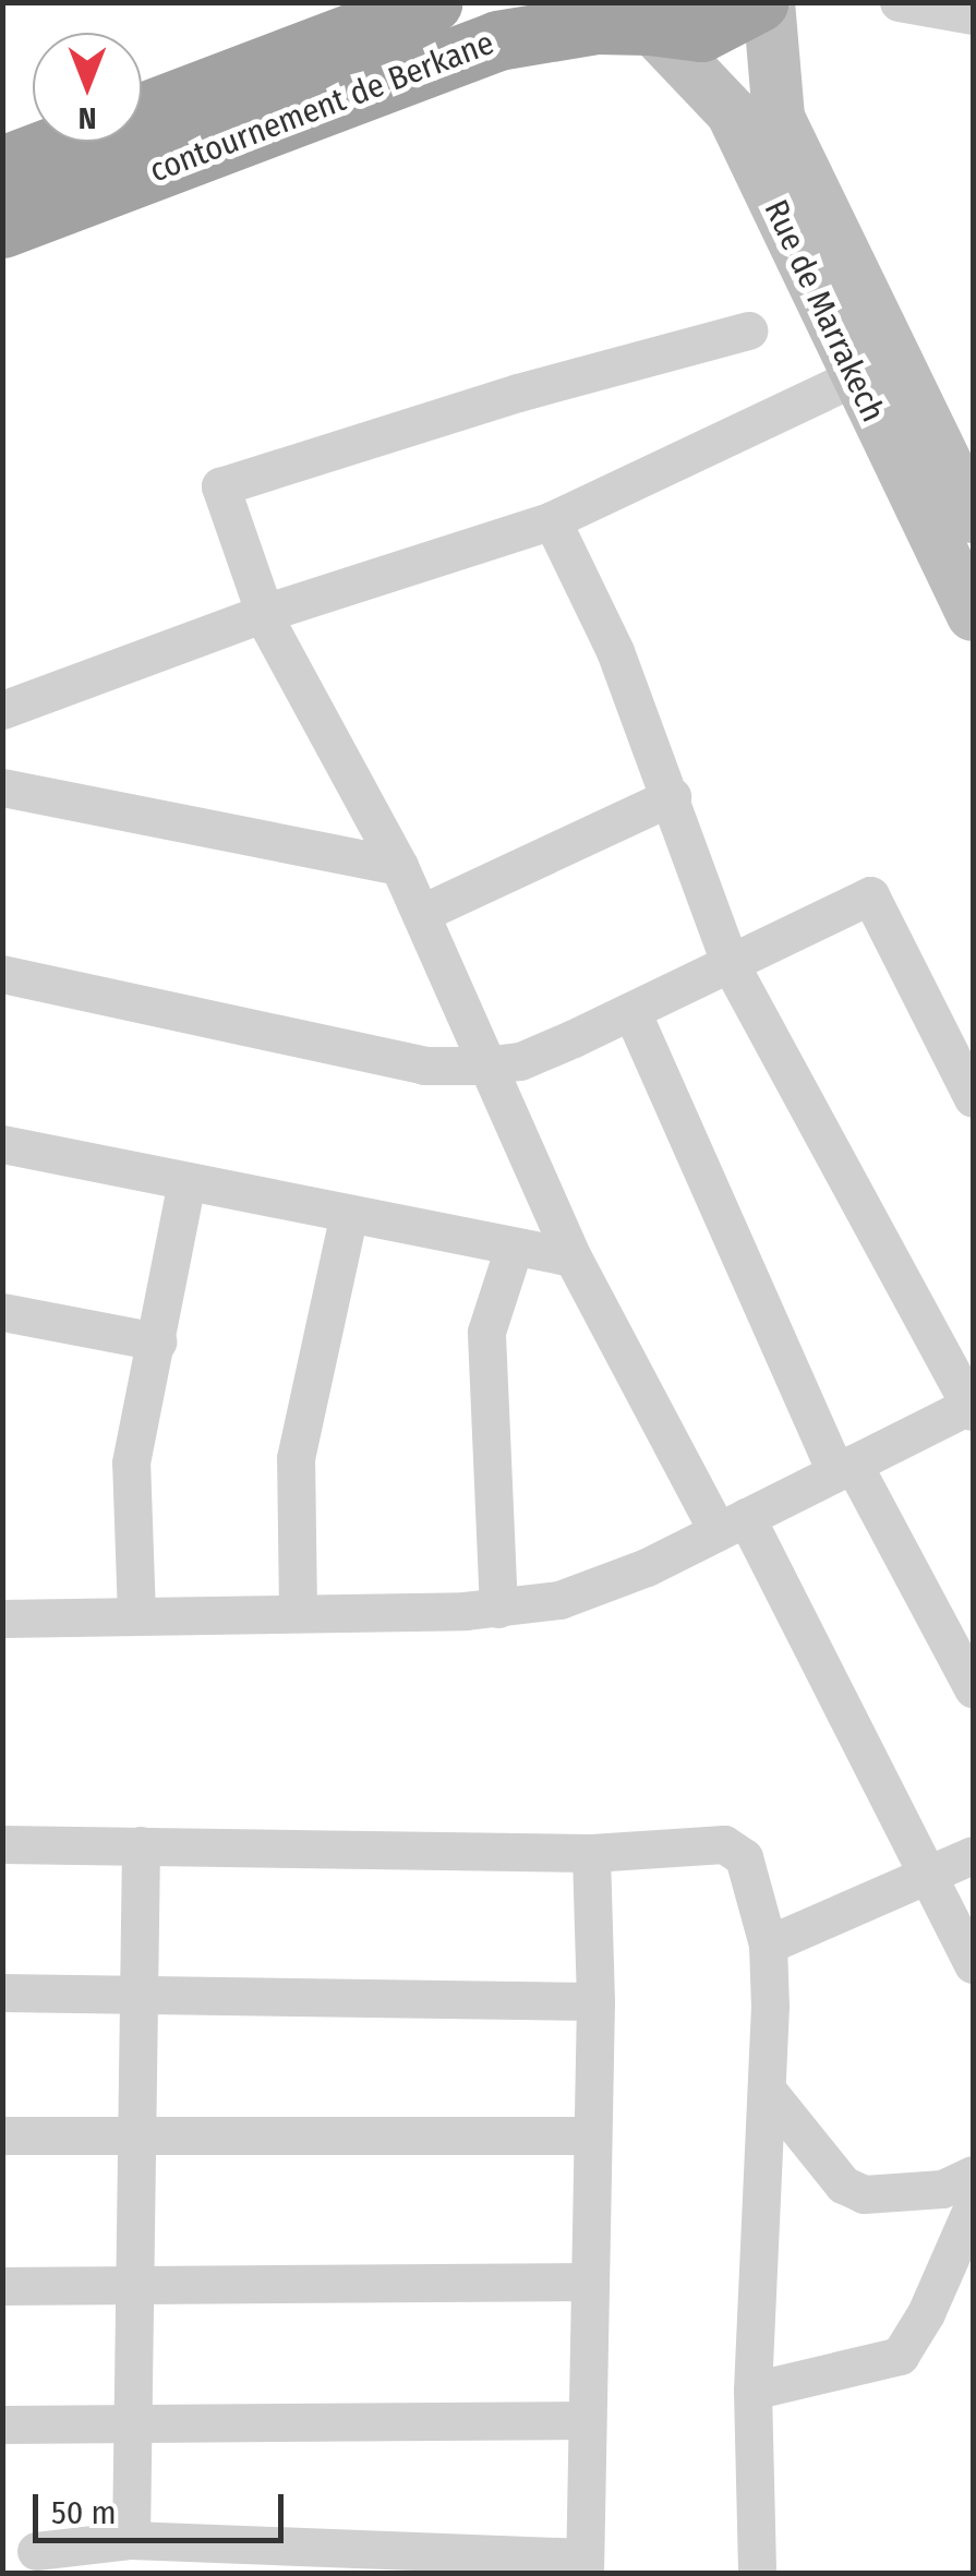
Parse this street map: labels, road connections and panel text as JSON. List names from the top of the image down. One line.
{"streets":{"highway":["contournement de Berkane"],"main road":["Rue de Marrakech"]},"crossings":[["contournement de Berkane","Rue de Marrakech"]],"scale_bar":"50 m","north":"bottom"}
